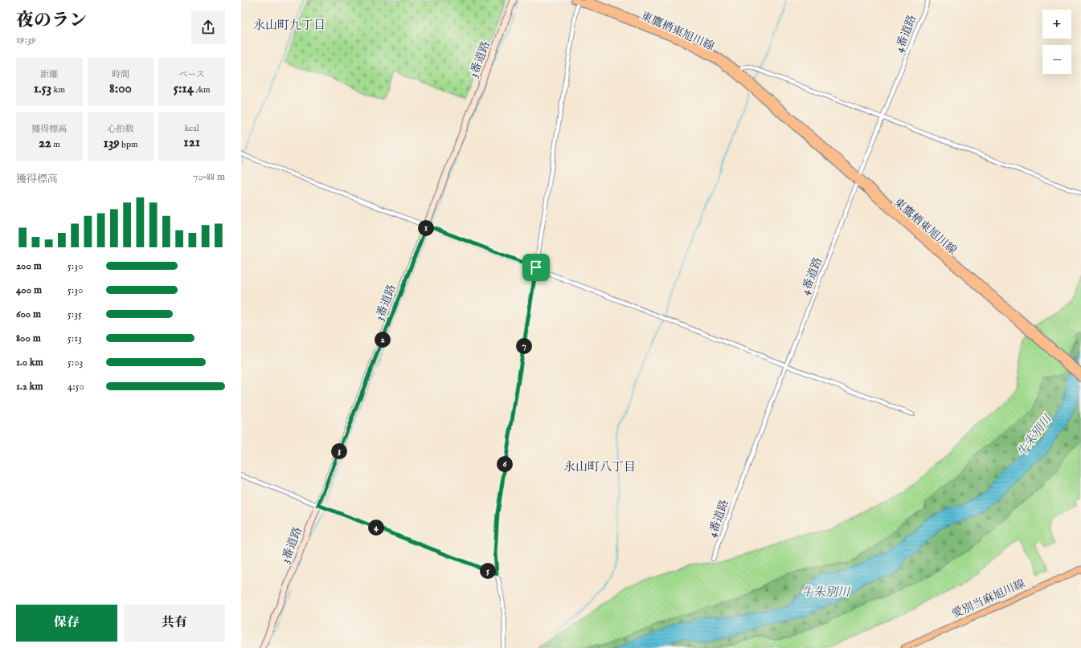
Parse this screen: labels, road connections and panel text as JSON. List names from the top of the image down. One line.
{"streets":{"main road":["東鷹栖東旭川線","愛別当麻旭川線"],"street":["4番道路","3番道路"]},"crossings":[["東鷹栖東旭川線","4番道路"]],"districts":["永山町九丁目","永山町八丁目"],"water":["牛朱別川"],"page":{"heading":["夜のラン","19:39"],"map_buttons":["+","−"],"stats":[["距離","1.53 km"],["時間","8:00"],["ペース","5:14 /km"],["獲得標高","22 m"],["心拍数","139 bpm"],["kcal","121"]],"chart":["獲得標高","70–88 m"],"pins":["1","2","7","3","6","4","5"],"list":[{"name":"200 m","note":"5:30"},{"name":"400 m","note":"5:30"},{"name":"600 m","note":"5:35"},{"name":"800 m","note":"5:13"},{"name":"1.0 km","note":"5:03"},{"name":"1.2 km","note":"4:50"}],"buttons":["保存","共有"]}}
